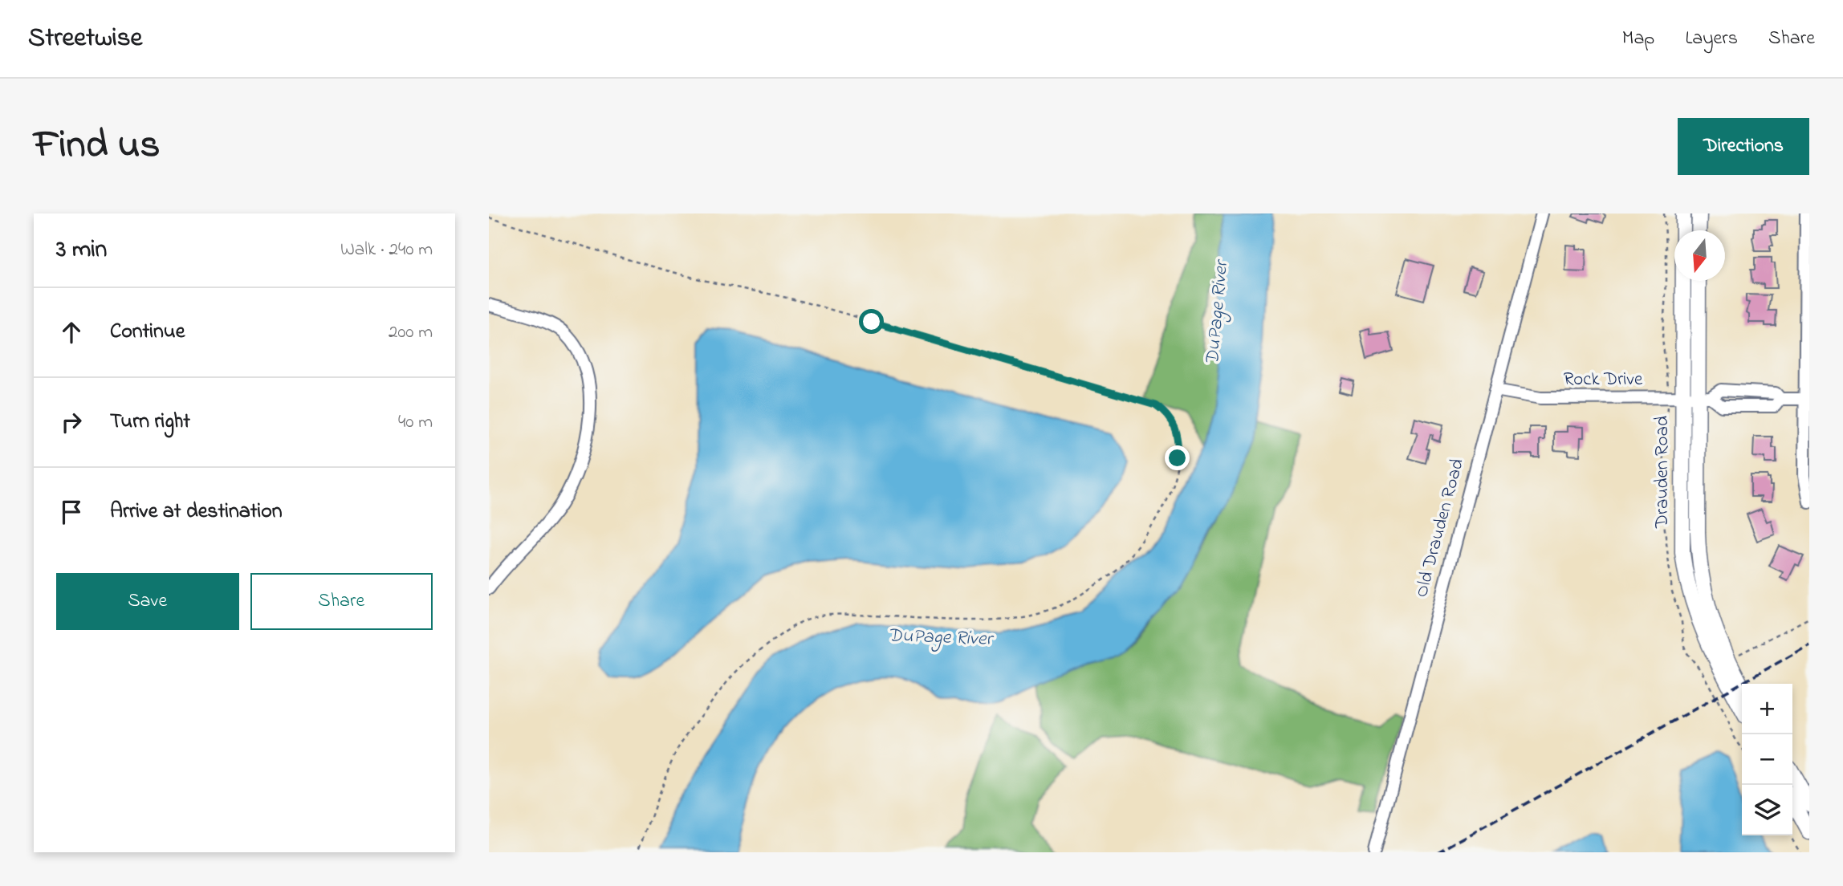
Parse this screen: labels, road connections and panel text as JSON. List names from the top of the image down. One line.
{"streets":{"street":["Rock Drive","Drauden Road","Old Drauden Road"]},"crossings":[["Rock Drive","Drauden Road"],["Rock Drive","Old Drauden Road"]],"water":["DuPage River"],"north":"bottom","page":{"header":"Streetwise","nav":["Map","Layers","Share"],"title":"Find us","buttons":["Directions",["Save","Share"]],"heading":["3 min","Walk · 240 m"],"list":[["Continue","200 m"],["Turn right","40 m"],"Arrive at destination"],"map_buttons":["+","−"]}}
